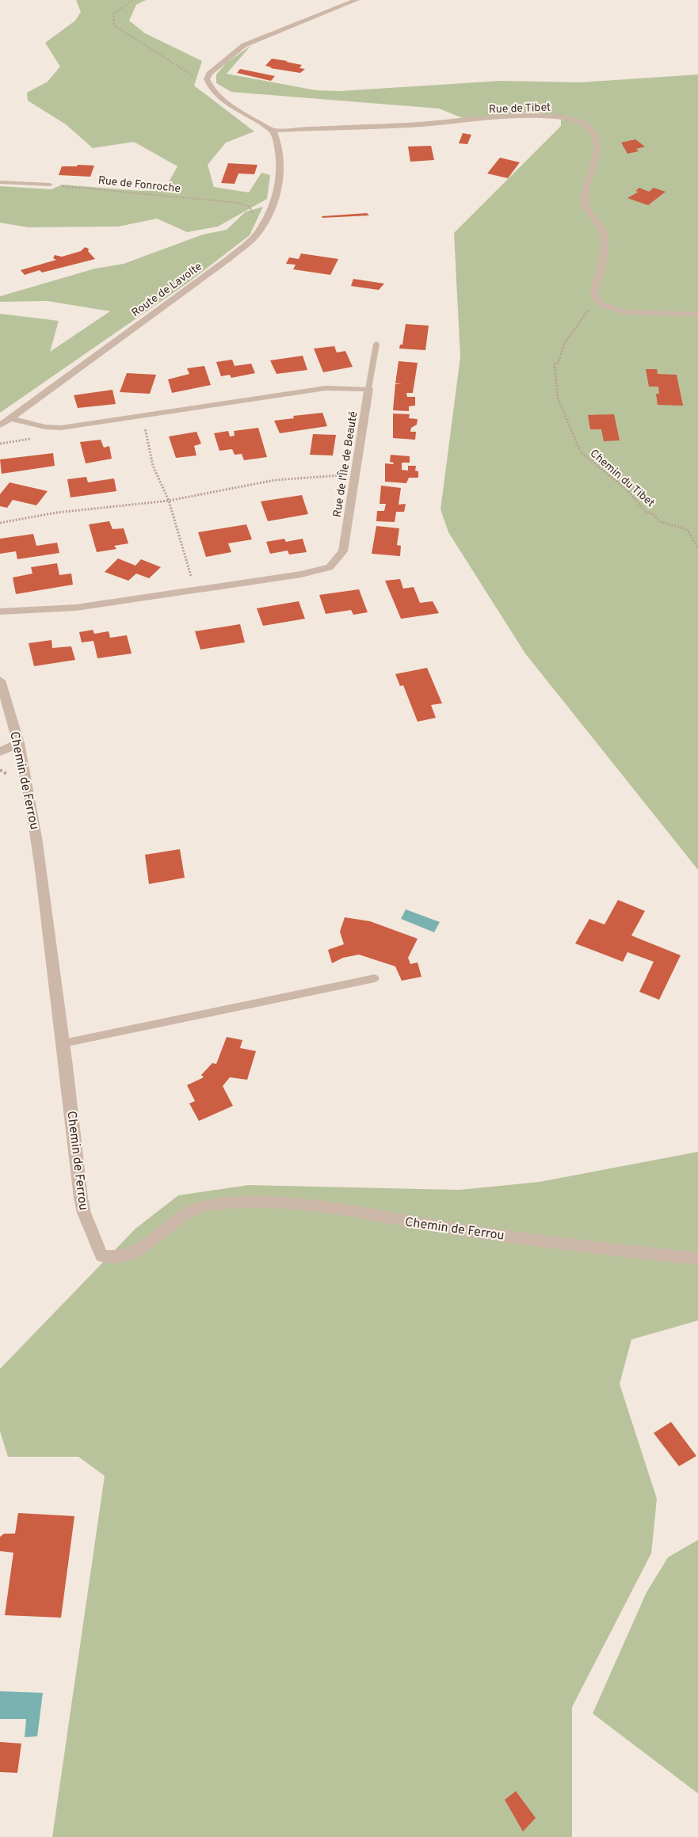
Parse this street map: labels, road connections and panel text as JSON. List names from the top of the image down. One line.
{"streets":{"street":["Rue de Tibet","Route de Lavolte","Rue de l'Île de Beauté","Chemin de Ferrou"],"path":["Rue de Fonroche","Chemin du Tibet"]},"crossings":[["Rue de Tibet","Route de Lavolte"],["Rue de Tibet","Chemin du Tibet"],["Rue de Fonroche","Route de Lavolte"]]}
